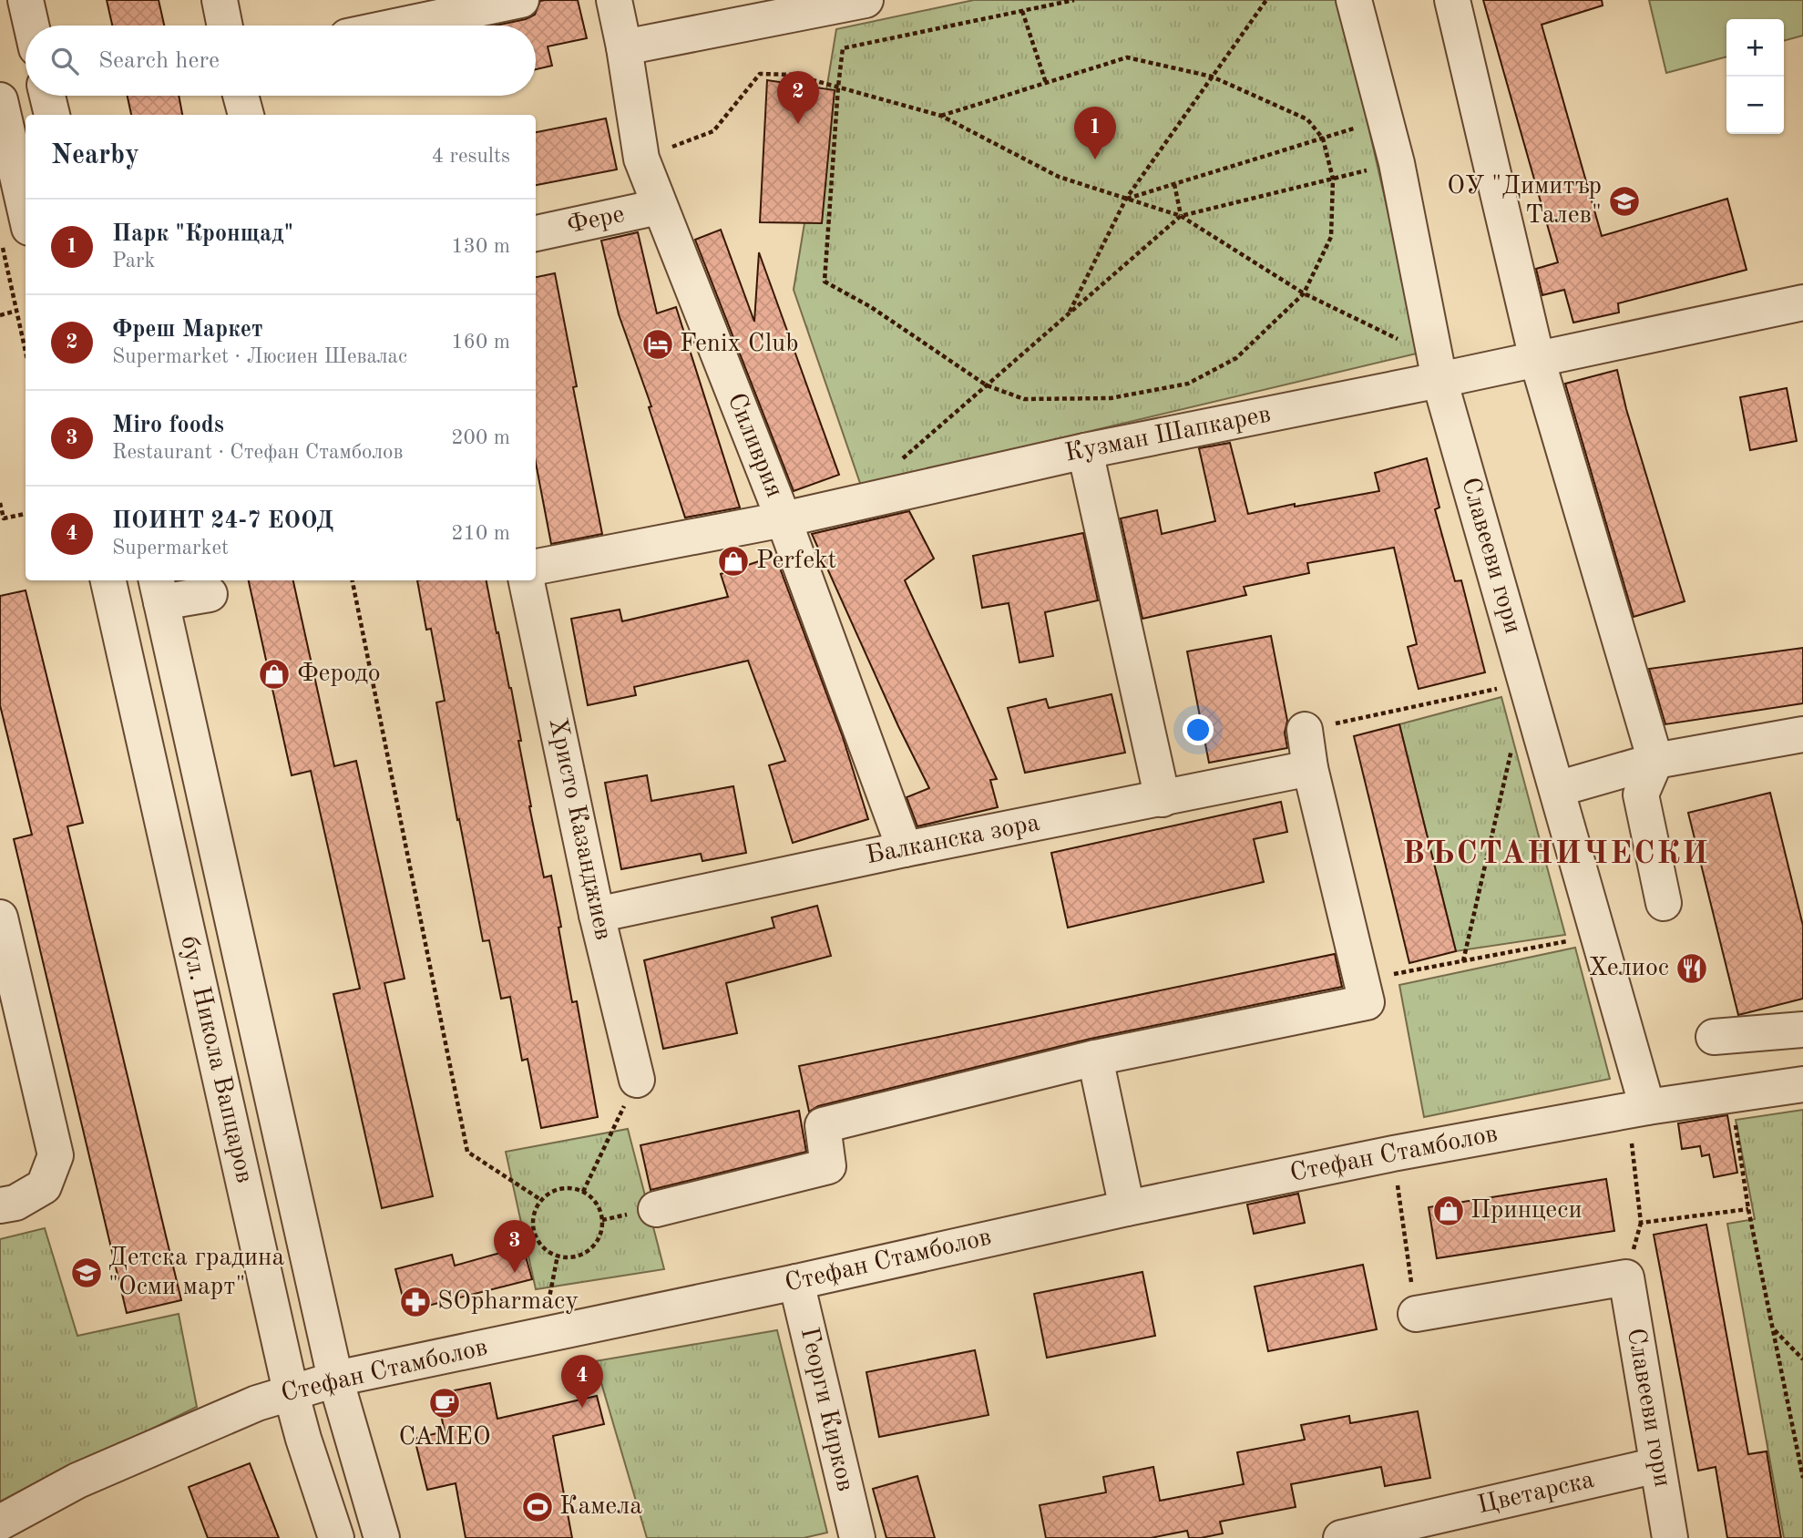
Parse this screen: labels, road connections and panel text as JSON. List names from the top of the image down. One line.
{"streets":{"street":["Фере","Кузман Шапкарев","Силиврия","Славееви гори","Христо Казанджиев","Балканска зора","бул. Никола Вапцаров","Стефан Стамболов","Георги Кирков","Цветарска"]},"crossings":[["Фере","Силиврия"],["Кузман Шапкарев","Силиврия"],["Кузман Шапкарев","Славееви гори"],["Силиврия","Балканска зора"],["Славееви гори","Стефан Стамболов"],["Славееви гори","Цветарска"],["Христо Казанджиев","Балканска зора"],["бул. Никола Вапцаров","Стефан Стамболов"],["Стефан Стамболов","Георги Кирков"]],"districts":["ВЪСТАНИЧЕСКИ"],"places":{"school or university":["ОУ \"Димитър Талев\"","Детска градина \"Осми март\""],"hotel":["Fenix Club"],"shop":["Perfekt","Феродо","Принцеси"],"restaurant":["Хелиос"],"pharmacy":["SOpharmacy"],"cafe":["CAMEO"],"sports":["Камела"]},"page":{"map_buttons":["+","−"],"search":"Search here","pins":["2","1","3","4"],"heading":["Nearby","4 results"],"list":[{"mark":"1","name":"Парк \"Кронщад\"","note":"Park","value":"130 m"},{"mark":"2","name":"Фреш Маркет","note":"Supermarket · Люсиен Шевалас","value":"160 m"},{"mark":"3","name":"Miro foods","note":"Restaurant · Стефан Стамболов","value":"200 m"},{"mark":"4","name":"ПОИНТ 24-7 ЕООД","note":"Supermarket","value":"210 m"}]}}
